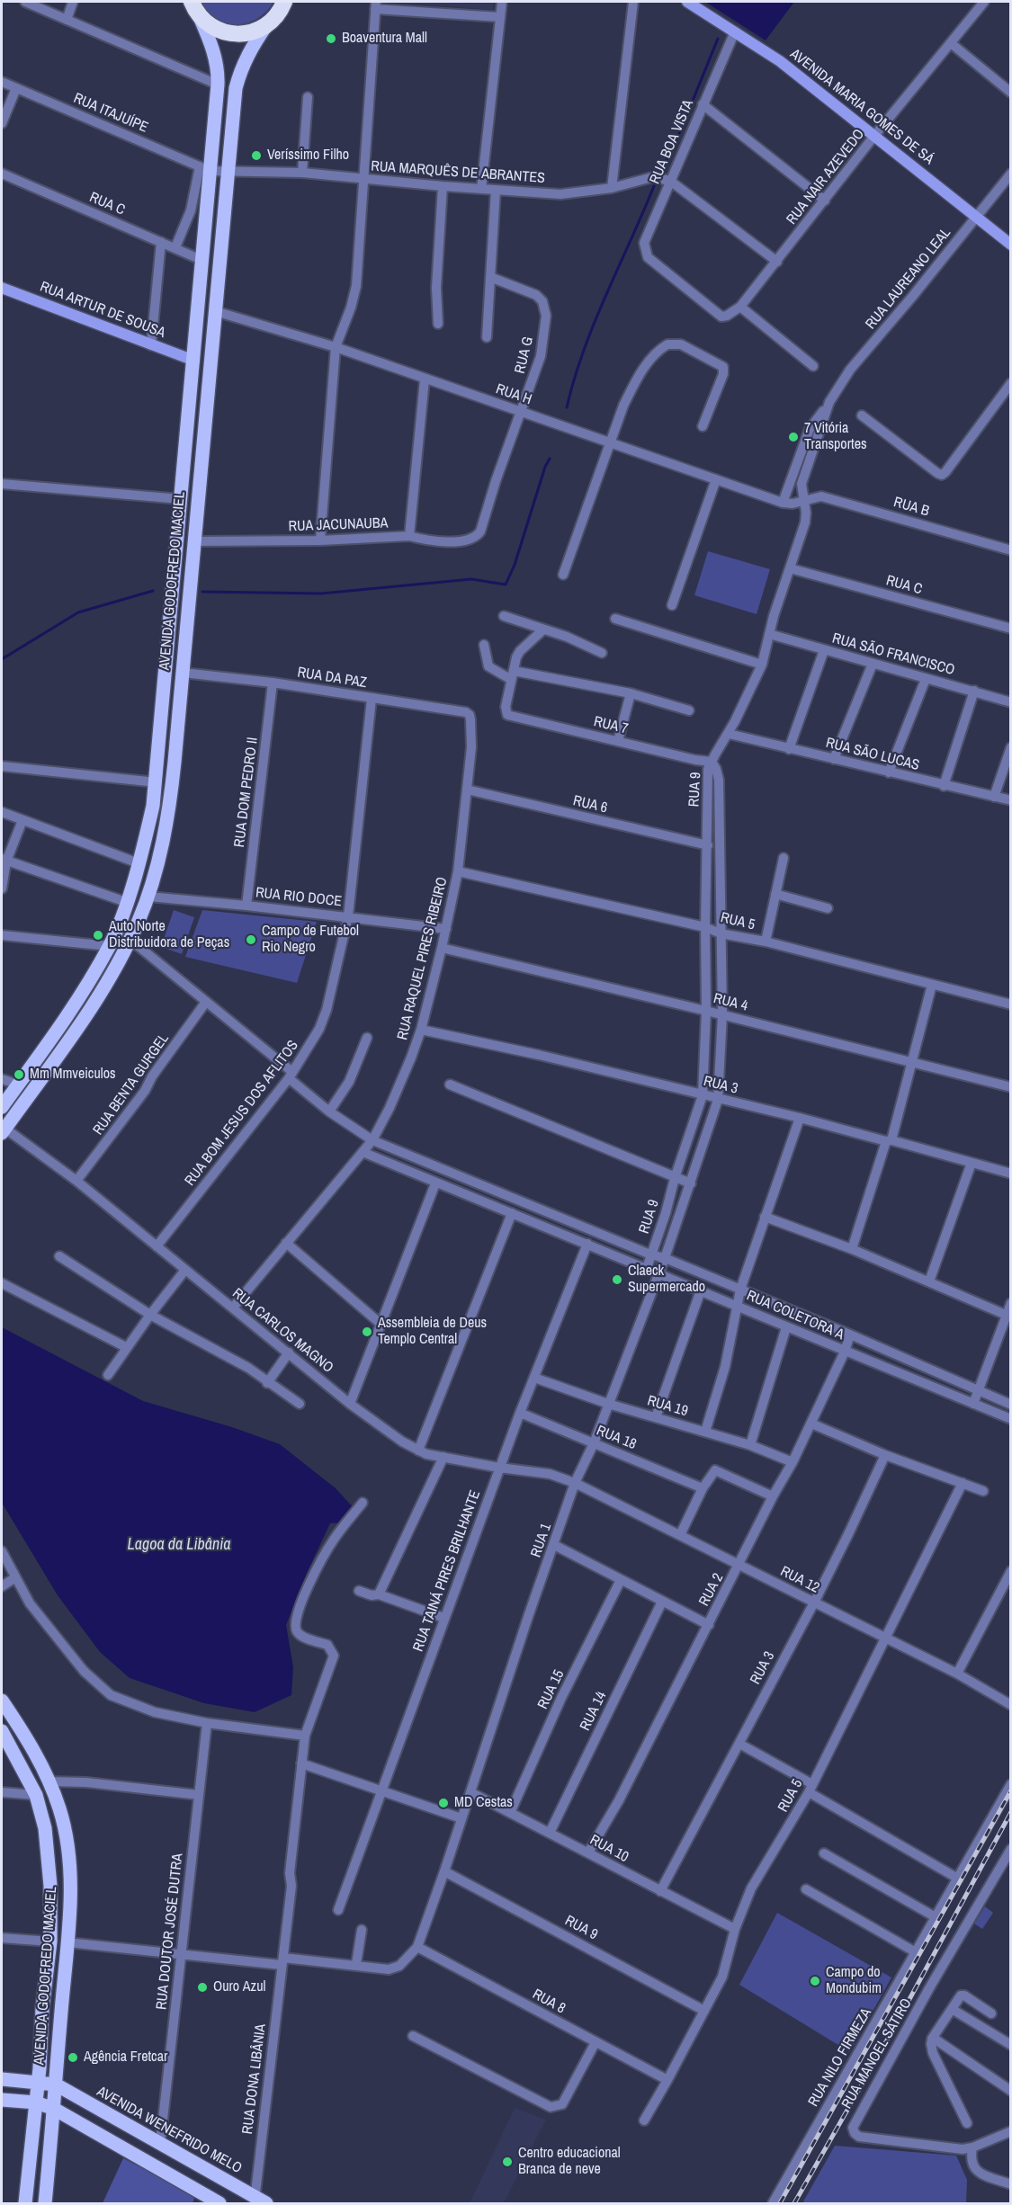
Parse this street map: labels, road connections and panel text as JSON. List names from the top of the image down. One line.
{"streets":{"highway":["AVENIDA GODOFREDO MACIEL"],"main road":["AVENIDA WENEFRIDO MELO"],"street":["AVENIDA MARIA GOMES DE SÁ","RUA ITAJUÍPE","RUA BOA VISTA","RUA MARQUÊS DE ABRANTES","RUA NAIR AZEVEDO","RUA C","RUA LAUREANO LEAL","RUA ARTUR DE SOUSA","RUA G","RUA H","RUA B","RUA JACUNAUBA","RUA SÃO FRANCISCO","RUA DA PAZ","RUA 7","RUA SÃO LUCAS","RUA 9","RUA DOM PEDRO II","RUA 6","RUA RIO DOCE","RUA 5","RUA RAQUEL PIRES RIBEIRO","RUA 4","RUA BENTA GURGEL","RUA 3","RUA BOM JESUS DOS AFLITOS","RUA COLETORA A","RUA CARLOS MAGNO","RUA 19","RUA 18","RUA 1","RUA TAINÁ PIRES BRILHANTE","RUA 12","RUA 2","RUA 15","RUA 14","RUA 10","RUA DOUTOR JOSÉ DUTRA","RUA 8","RUA MANOEL SÁTIRO","RUA NILO FIRMEZA","RUA DONA LIBÂNIA"]},"crossings":[["AVENIDA MARIA GOMES DE SÁ","RUA BOA VISTA"],["AVENIDA MARIA GOMES DE SÁ","RUA NAIR AZEVEDO"],["AVENIDA MARIA GOMES DE SÁ","RUA LAUREANO LEAL"],["RUA ITAJUÍPE","RUA MARQUÊS DE ABRANTES"],["RUA ITAJUÍPE","AVENIDA GODOFREDO MACIEL"],["RUA BOA VISTA","RUA MARQUÊS DE ABRANTES"],["RUA BOA VISTA","RUA NAIR AZEVEDO"],["RUA MARQUÊS DE ABRANTES","AVENIDA GODOFREDO MACIEL"],["RUA C","RUA LAUREANO LEAL"],["RUA C","AVENIDA GODOFREDO MACIEL"],["RUA LAUREANO LEAL","RUA H"],["RUA LAUREANO LEAL","RUA B"],["RUA LAUREANO LEAL","RUA SÃO FRANCISCO"],["RUA LAUREANO LEAL","RUA 7"],["RUA LAUREANO LEAL","RUA SÃO LUCAS"],["RUA LAUREANO LEAL","RUA 9"],["RUA ARTUR DE SOUSA","AVENIDA GODOFREDO MACIEL"],["RUA G","RUA H"],["RUA G","RUA JACUNAUBA"],["RUA H","RUA B"],["RUA H","AVENIDA GODOFREDO MACIEL"],["RUA JACUNAUBA","AVENIDA GODOFREDO MACIEL"],["AVENIDA GODOFREDO MACIEL","RUA DA PAZ"],["AVENIDA GODOFREDO MACIEL","RUA RIO DOCE"],["AVENIDA GODOFREDO MACIEL","RUA COLETORA A"],["AVENIDA GODOFREDO MACIEL","RUA CARLOS MAGNO"],["AVENIDA GODOFREDO MACIEL","AVENIDA WENEFRIDO MELO"],["RUA DA PAZ","RUA DOM PEDRO II"],["RUA DA PAZ","RUA RAQUEL PIRES RIBEIRO"],["RUA DA PAZ","RUA BOM JESUS DOS AFLITOS"],["RUA 7","RUA 9"],["RUA 9","RUA 6"],["RUA 9","RUA 5"],["RUA 9","RUA 4"],["RUA 9","RUA 3"],["RUA 9","RUA COLETORA A"],["RUA 9","RUA 1"],["RUA DOM PEDRO II","RUA RIO DOCE"],["RUA 6","RUA RAQUEL PIRES RIBEIRO"],["RUA RIO DOCE","RUA RAQUEL PIRES RIBEIRO"],["RUA RIO DOCE","RUA BOM JESUS DOS AFLITOS"],["RUA 5","RUA RAQUEL PIRES RIBEIRO"],["RUA 5","RUA 12"],["RUA 5","RUA 10"],["RUA 5","RUA 8"],["RUA RAQUEL PIRES RIBEIRO","RUA 4"],["RUA RAQUEL PIRES RIBEIRO","RUA 3"],["RUA RAQUEL PIRES RIBEIRO","RUA COLETORA A"],["RUA RAQUEL PIRES RIBEIRO","RUA CARLOS MAGNO"],["RUA BENTA GURGEL","RUA COLETORA A"],["RUA BENTA GURGEL","RUA CARLOS MAGNO"],["RUA 3","RUA 12"],["RUA 3","RUA 10"],["RUA BOM JESUS DOS AFLITOS","RUA COLETORA A"],["RUA BOM JESUS DOS AFLITOS","RUA CARLOS MAGNO"],["RUA COLETORA A","RUA 1"],["RUA COLETORA A","RUA TAINÁ PIRES BRILHANTE"],["RUA COLETORA A","RUA 2"],["RUA CARLOS MAGNO","RUA 1"],["RUA CARLOS MAGNO","RUA TAINÁ PIRES BRILHANTE"],["RUA CARLOS MAGNO","RUA 12"],["RUA 19","RUA 1"],["RUA 19","RUA TAINÁ PIRES BRILHANTE"],["RUA 19","RUA 2"],["RUA 18","RUA 1"],["RUA 18","RUA TAINÁ PIRES BRILHANTE"],["RUA 1","RUA 12"],["RUA 1","RUA 10"],["RUA 1","RUA 8"],["RUA 12","RUA 2"],["RUA 2","RUA 10"],["RUA 15","RUA 10"],["RUA 14","RUA 10"],["RUA DOUTOR JOSÉ DUTRA","AVENIDA WENEFRIDO MELO"],["RUA DONA LIBÂNIA","AVENIDA WENEFRIDO MELO"]],"water":["Lagoa da Libânia"],"places":["Boaventura Mall","Veríssimo Filho","7 Vitória Transportes","Auto Norte Distribuidora de Peças","Campo de Futebol Rio Negro","Mm Mmveiculos","Claeck Supermercado","Assembleia de Deus Templo Central","MD Cestas","Campo do Mondubim","Ouro Azul","Agência Fretcar","Centro educacional Branca de neve"]}
